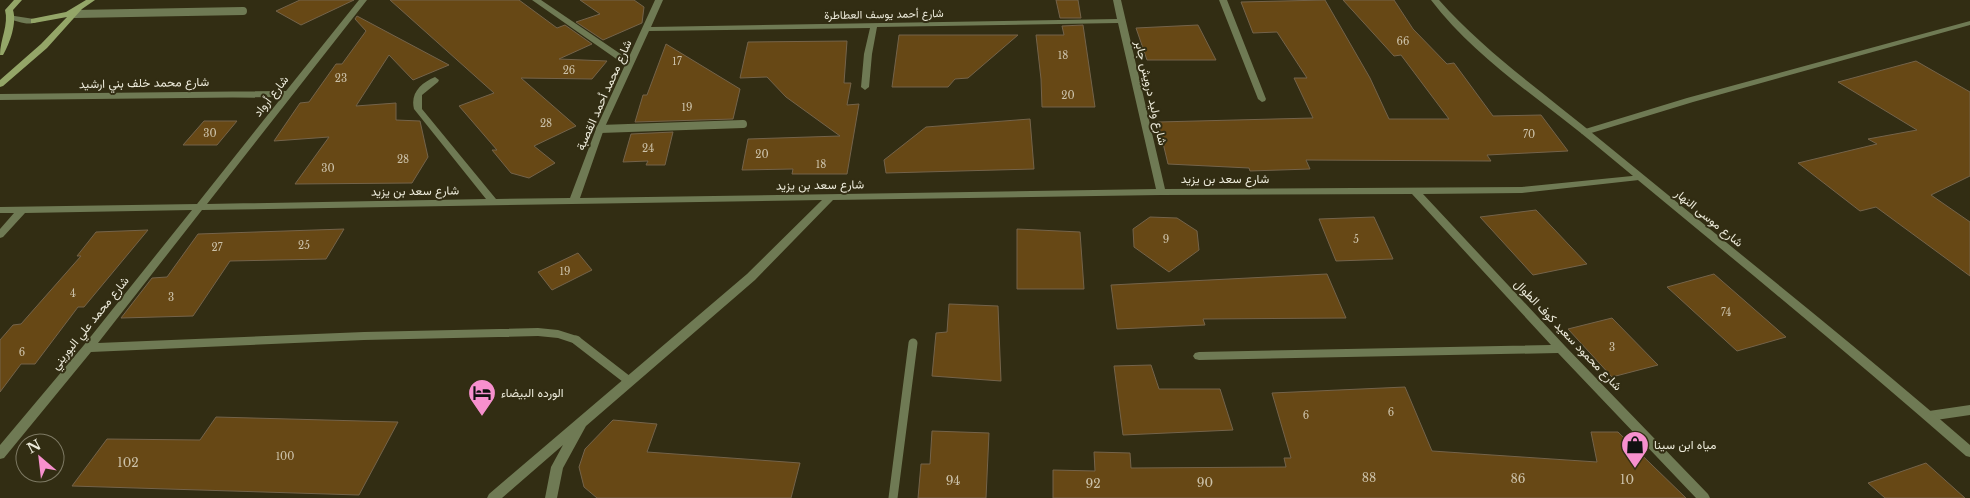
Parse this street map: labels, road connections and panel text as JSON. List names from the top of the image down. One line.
{"streets":{"street":["شارع أحمد يوسف العطاطرة","شارع محمد خلف بني ارشيد","شارع وليد درويش جابر","شارع محمد أحمد القصبة","شارع أرواد","شارع سعد بن يزيد","شارع موسى النهار","شارع محمد علي البوريني","شارع محمود سعيد كوف الطوال"]},"crossings":[["شارع أحمد يوسف العطاطرة","شارع وليد درويش جابر"],["شارع أحمد يوسف العطاطرة","شارع محمد أحمد القصبة"],["شارع محمد خلف بني ارشيد","شارع أرواد"],["شارع وليد درويش جابر","شارع سعد بن يزيد"],["شارع محمد أحمد القصبة","شارع سعد بن يزيد"],["شارع أرواد","شارع سعد بن يزيد"],["شارع أرواد","شارع محمد علي البوريني"],["شارع سعد بن يزيد","شارع موسى النهار"],["شارع سعد بن يزيد","شارع محمد علي البوريني"],["شارع سعد بن يزيد","شارع محمود سعيد كوف الطوال"]],"places":{"hotel":["الورده البيضاء"],"shop":["مياه ابن سينا"]},"house_numbers":["66","18","17","26","23","20","19","28","30","70","24","20","28","18","30","9","5","25","27","19","4","3","74","3","6","6","6","100","102","88","86","10","94","90","92"],"north":"top left"}
